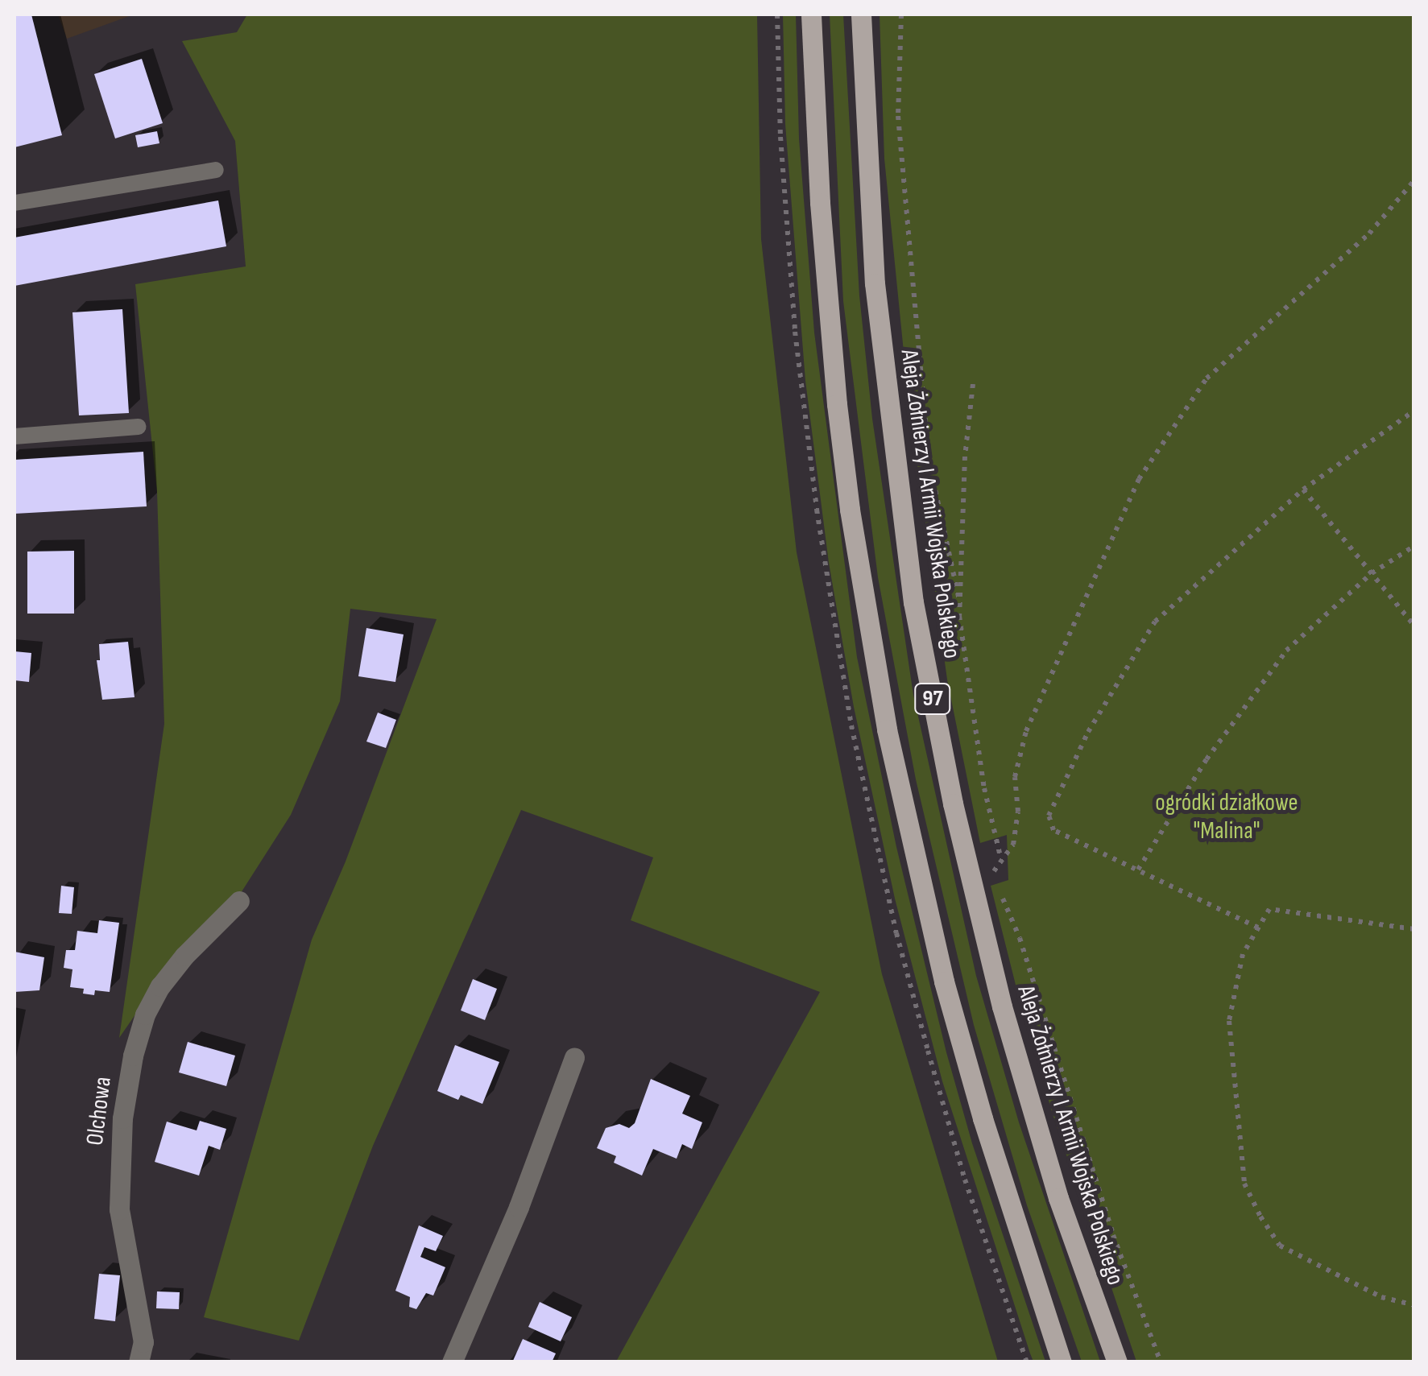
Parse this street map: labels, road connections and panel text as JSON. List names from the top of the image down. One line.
{"streets":{"main road":["Aleja Żołnierzy I Armii Wojska Polskiego","97"],"street":["Olchowa"]},"parks":["ogródki działkowe \"Malina\""]}
